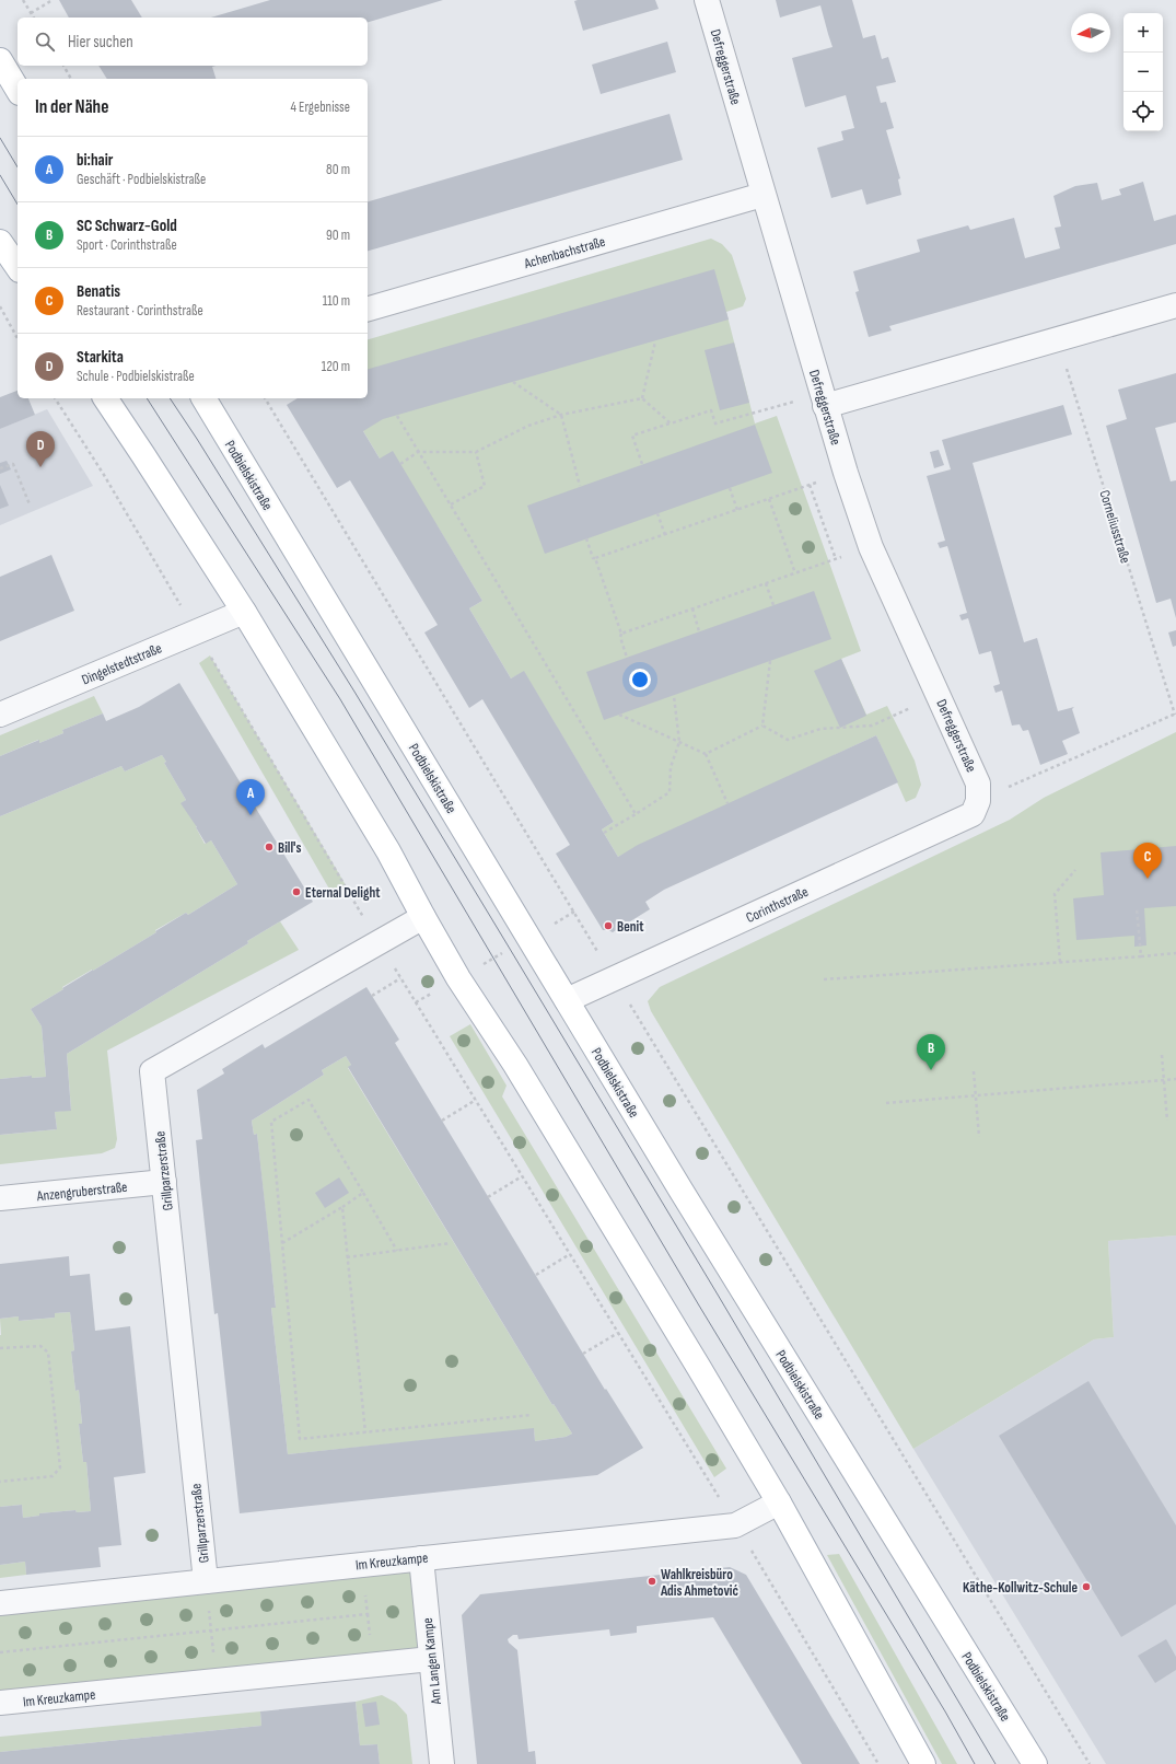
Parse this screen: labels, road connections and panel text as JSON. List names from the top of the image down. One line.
{"streets":{"main road":["Podbielskistraße"],"street":["Defreggerstraße","Achenbachstraße","Dingelstedtstraße","Corinthstraße","Grillparzerstraße","Anzengruberstraße","Im Kreuzkampe","Am Langen Kampe"],"path":["Corneliusstraße"]},"crossings":[["Defreggerstraße","Achenbachstraße"],["Defreggerstraße","Corinthstraße"],["Podbielskistraße","Corinthstraße"],["Grillparzerstraße","Anzengruberstraße"],["Grillparzerstraße","Im Kreuzkampe"],["Im Kreuzkampe","Am Langen Kampe"]],"places":["Bill's","Eternal Delight","Benit","Wahlkreisbüro Adis Ahmetović","Käthe-Kollwitz-Schule"],"north":"left","page":{"map_buttons":["+","−"],"search":"Hier suchen","heading":["In der Nähe","4 Ergebnisse"],"list":[{"mark":"A","name":"bi:hair","note":"Geschäft · Podbielskistraße","value":"80 m"},{"mark":"B","name":"SC Schwarz-Gold","note":"Sport · Corinthstraße","value":"90 m"},{"mark":"C","name":"Benatis","note":"Restaurant · Corinthstraße","value":"110 m"},{"mark":"D","name":"Starkita","note":"Schule · Podbielskistraße","value":"120 m"}],"pins":["D","A","C","B"]}}
